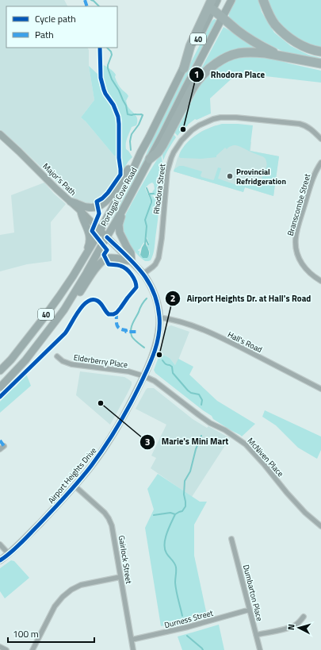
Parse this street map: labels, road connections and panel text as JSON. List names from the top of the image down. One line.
{"streets":{"main road":["40","Portugal Cove Road"],"street":["Major's Path","Rhodora Street","Branscombe Street","Hall's Road","Elderberry Place","McNiven Place","Airport Heights Drive","Gairlock Street","Dumbarton Place","Durness Street"]},"crossings":[["Major's Path","Portugal Cove Road"],["Major's Path","Airport Heights Drive"],["Rhodora Street","Airport Heights Drive"],["Portugal Cove Road","Airport Heights Drive"],["Hall's Road","Airport Heights Drive"],["Elderberry Place","McNiven Place"],["Elderberry Place","Airport Heights Drive"],["McNiven Place","Airport Heights Drive"],["Airport Heights Drive","Gairlock Street"],["Gairlock Street","Durness Street"],["Dumbarton Place","Durness Street"]],"places":["Rhodora Place","Provincial Refridgeration","Airport Heights Dr. at Hall's Road","Marie's Mini Mart"],"legend":["Cycle path","Path"],"scale_bar":"100 m","north":"left"}
